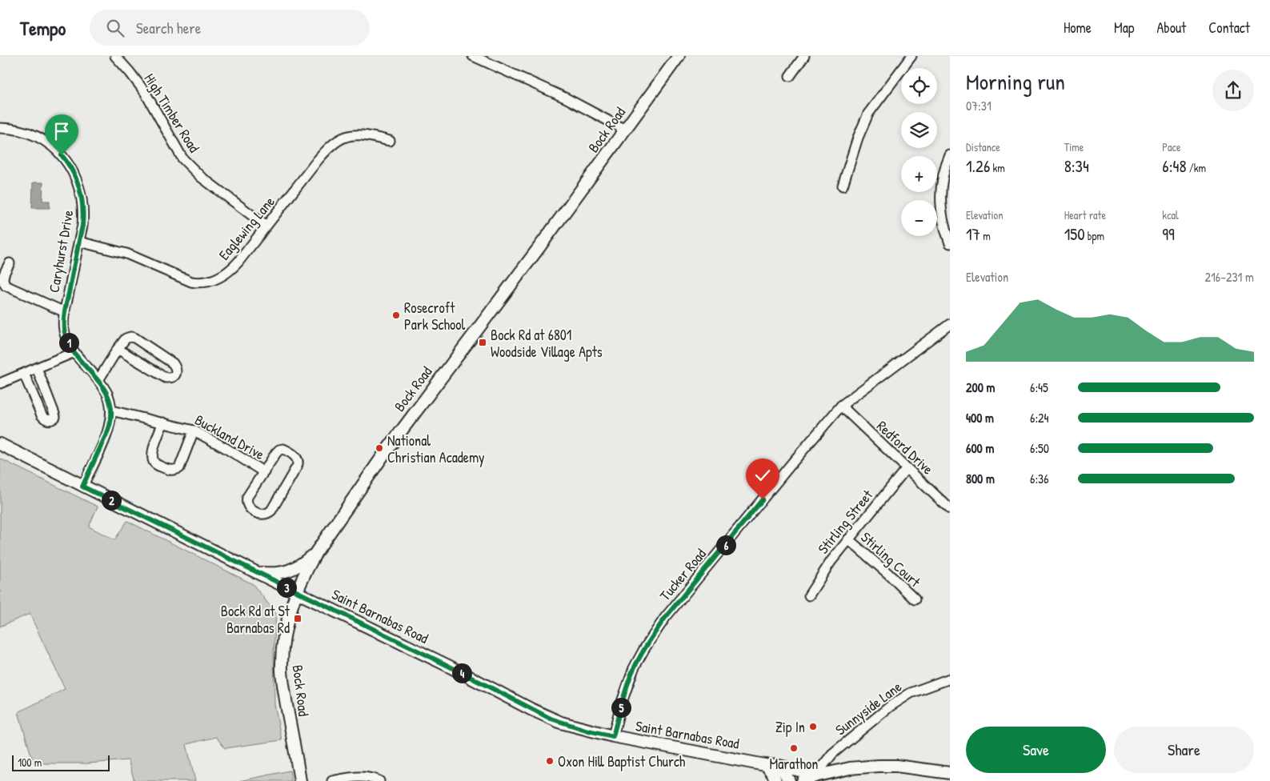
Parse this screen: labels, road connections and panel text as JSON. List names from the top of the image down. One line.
{"streets":{"main road":["Bock Road","Saint Barnabas Road"],"street":["High Timber Road","Eaglewing Lane","Caryhurst Drive","Buckland Drive","Redford Drive","Stirling Street","Stirling Court","Tucker Road","Sunnyside Lane"]},"crossings":[["High Timber Road","Eaglewing Lane"],["Bock Road","Saint Barnabas Road"],["Eaglewing Lane","Caryhurst Drive"],["Caryhurst Drive","Buckland Drive"],["Redford Drive","Stirling Street"],["Redford Drive","Tucker Road"],["Stirling Street","Stirling Court"],["Tucker Road","Saint Barnabas Road"]],"places":{"other":["Rosecroft Park School","National Christian Academy","Zip In","Marathon","Oxon Hill Baptist Church"],"transit":["Bock Rd at 6801 Woodside Village Apts","Bock Rd at St Barnabas Rd"]},"scale_bar":"100 m","page":{"header":"Tempo","search":"Search here","nav":["Home","Map","About","Contact"],"heading":["Morning run","07:31"],"map_buttons":["+","−"],"stats":[["Distance","1.26 km"],["Time","8:34"],["Pace","6:48 /km"],["Elevation","17 m"],["Heart rate","150 bpm"],["kcal","99"]],"chart":["Elevation","216–231 m"],"pins":["1","2","6","3","4","5"],"list":[{"name":"200 m","note":"6:45"},{"name":"400 m","note":"6:24"},{"name":"600 m","note":"6:50"},{"name":"800 m","note":"6:36"}],"buttons":["Save","Share"],"scale":"100 m"}}
